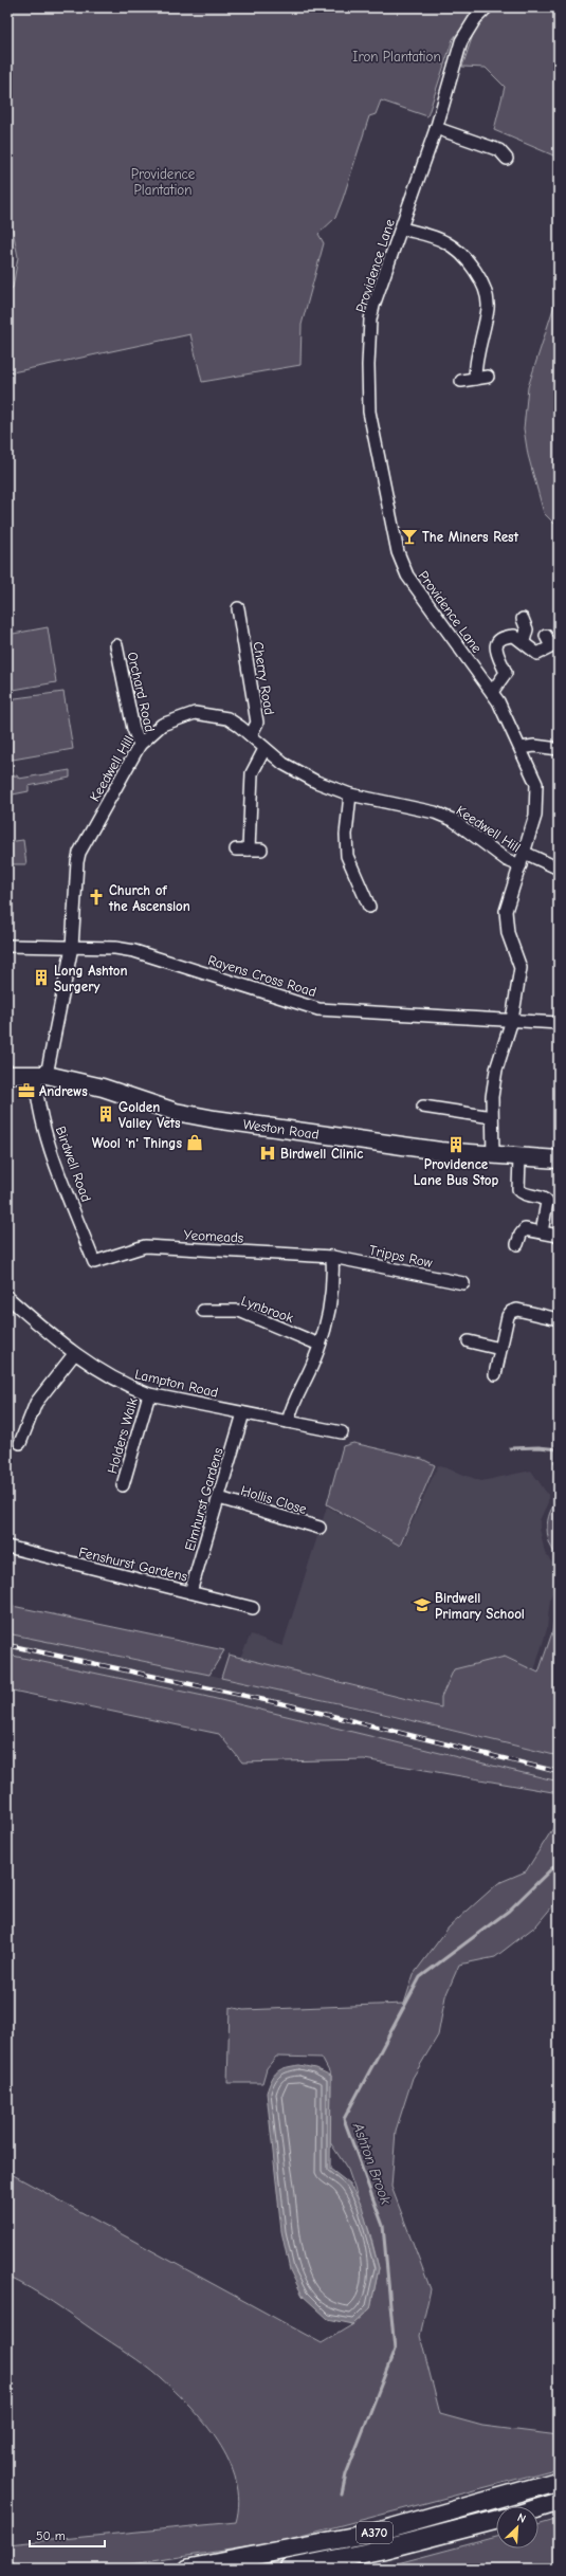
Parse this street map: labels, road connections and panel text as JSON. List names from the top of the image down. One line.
{"streets":{"main road":["A370"],"street":["Providence Lane","Cherry Road","Orchard Road","Keedwell Hill","Rayens Cross Road","Weston Road","Birdwell Road","Yeomeads","Tripps Row","Lynbrook","Lampton Road","Holders Walk","Elmhurst Gardens","Hollis Close","Fenshurst Gardens"]},"crossings":[["Providence Lane","Keedwell Hill"],["Providence Lane","Rayens Cross Road"],["Providence Lane","Weston Road"],["Cherry Road","Keedwell Hill"],["Orchard Road","Keedwell Hill"],["Keedwell Hill","Rayens Cross Road"],["Keedwell Hill","Weston Road"],["Keedwell Hill","Birdwell Road"],["Weston Road","Birdwell Road"],["Birdwell Road","Yeomeads"],["Yeomeads","Tripps Row"],["Lampton Road","Holders Walk"],["Lampton Road","Elmhurst Gardens"],["Elmhurst Gardens","Hollis Close"],["Elmhurst Gardens","Fenshurst Gardens"]],"water":["Ashton Brook"],"parks":["Iron Plantation","Providence Plantation"],"places":{"bar":["The Miners Rest"],"church":["Church of the Ascension"],"building":["Long Ashton Surgery","Golden Valley Vets","Providence Lane Bus Stop"],"office":["Andrews"],"shop":["Wool 'n' Things"],"hospital":["Birdwell Clinic"],"school or university":["Birdwell Primary School"]},"scale_bar":"50 m","north":"top right"}
